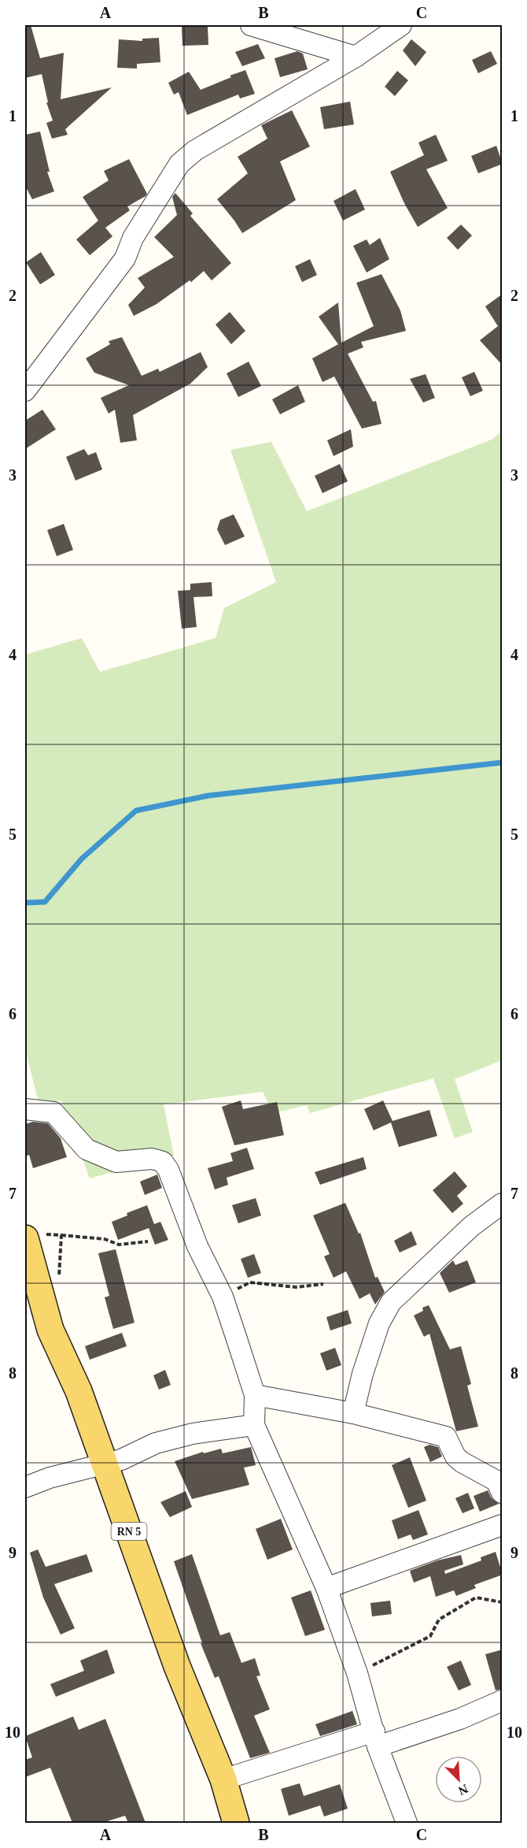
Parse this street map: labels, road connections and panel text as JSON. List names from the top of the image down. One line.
{"streets":{"main road":["RN 5"]},"north":"bottom right","grid":{"columns":["A","B","C"],"rows":["1","2","3","4","5","6","7","8","9","10"]}}
